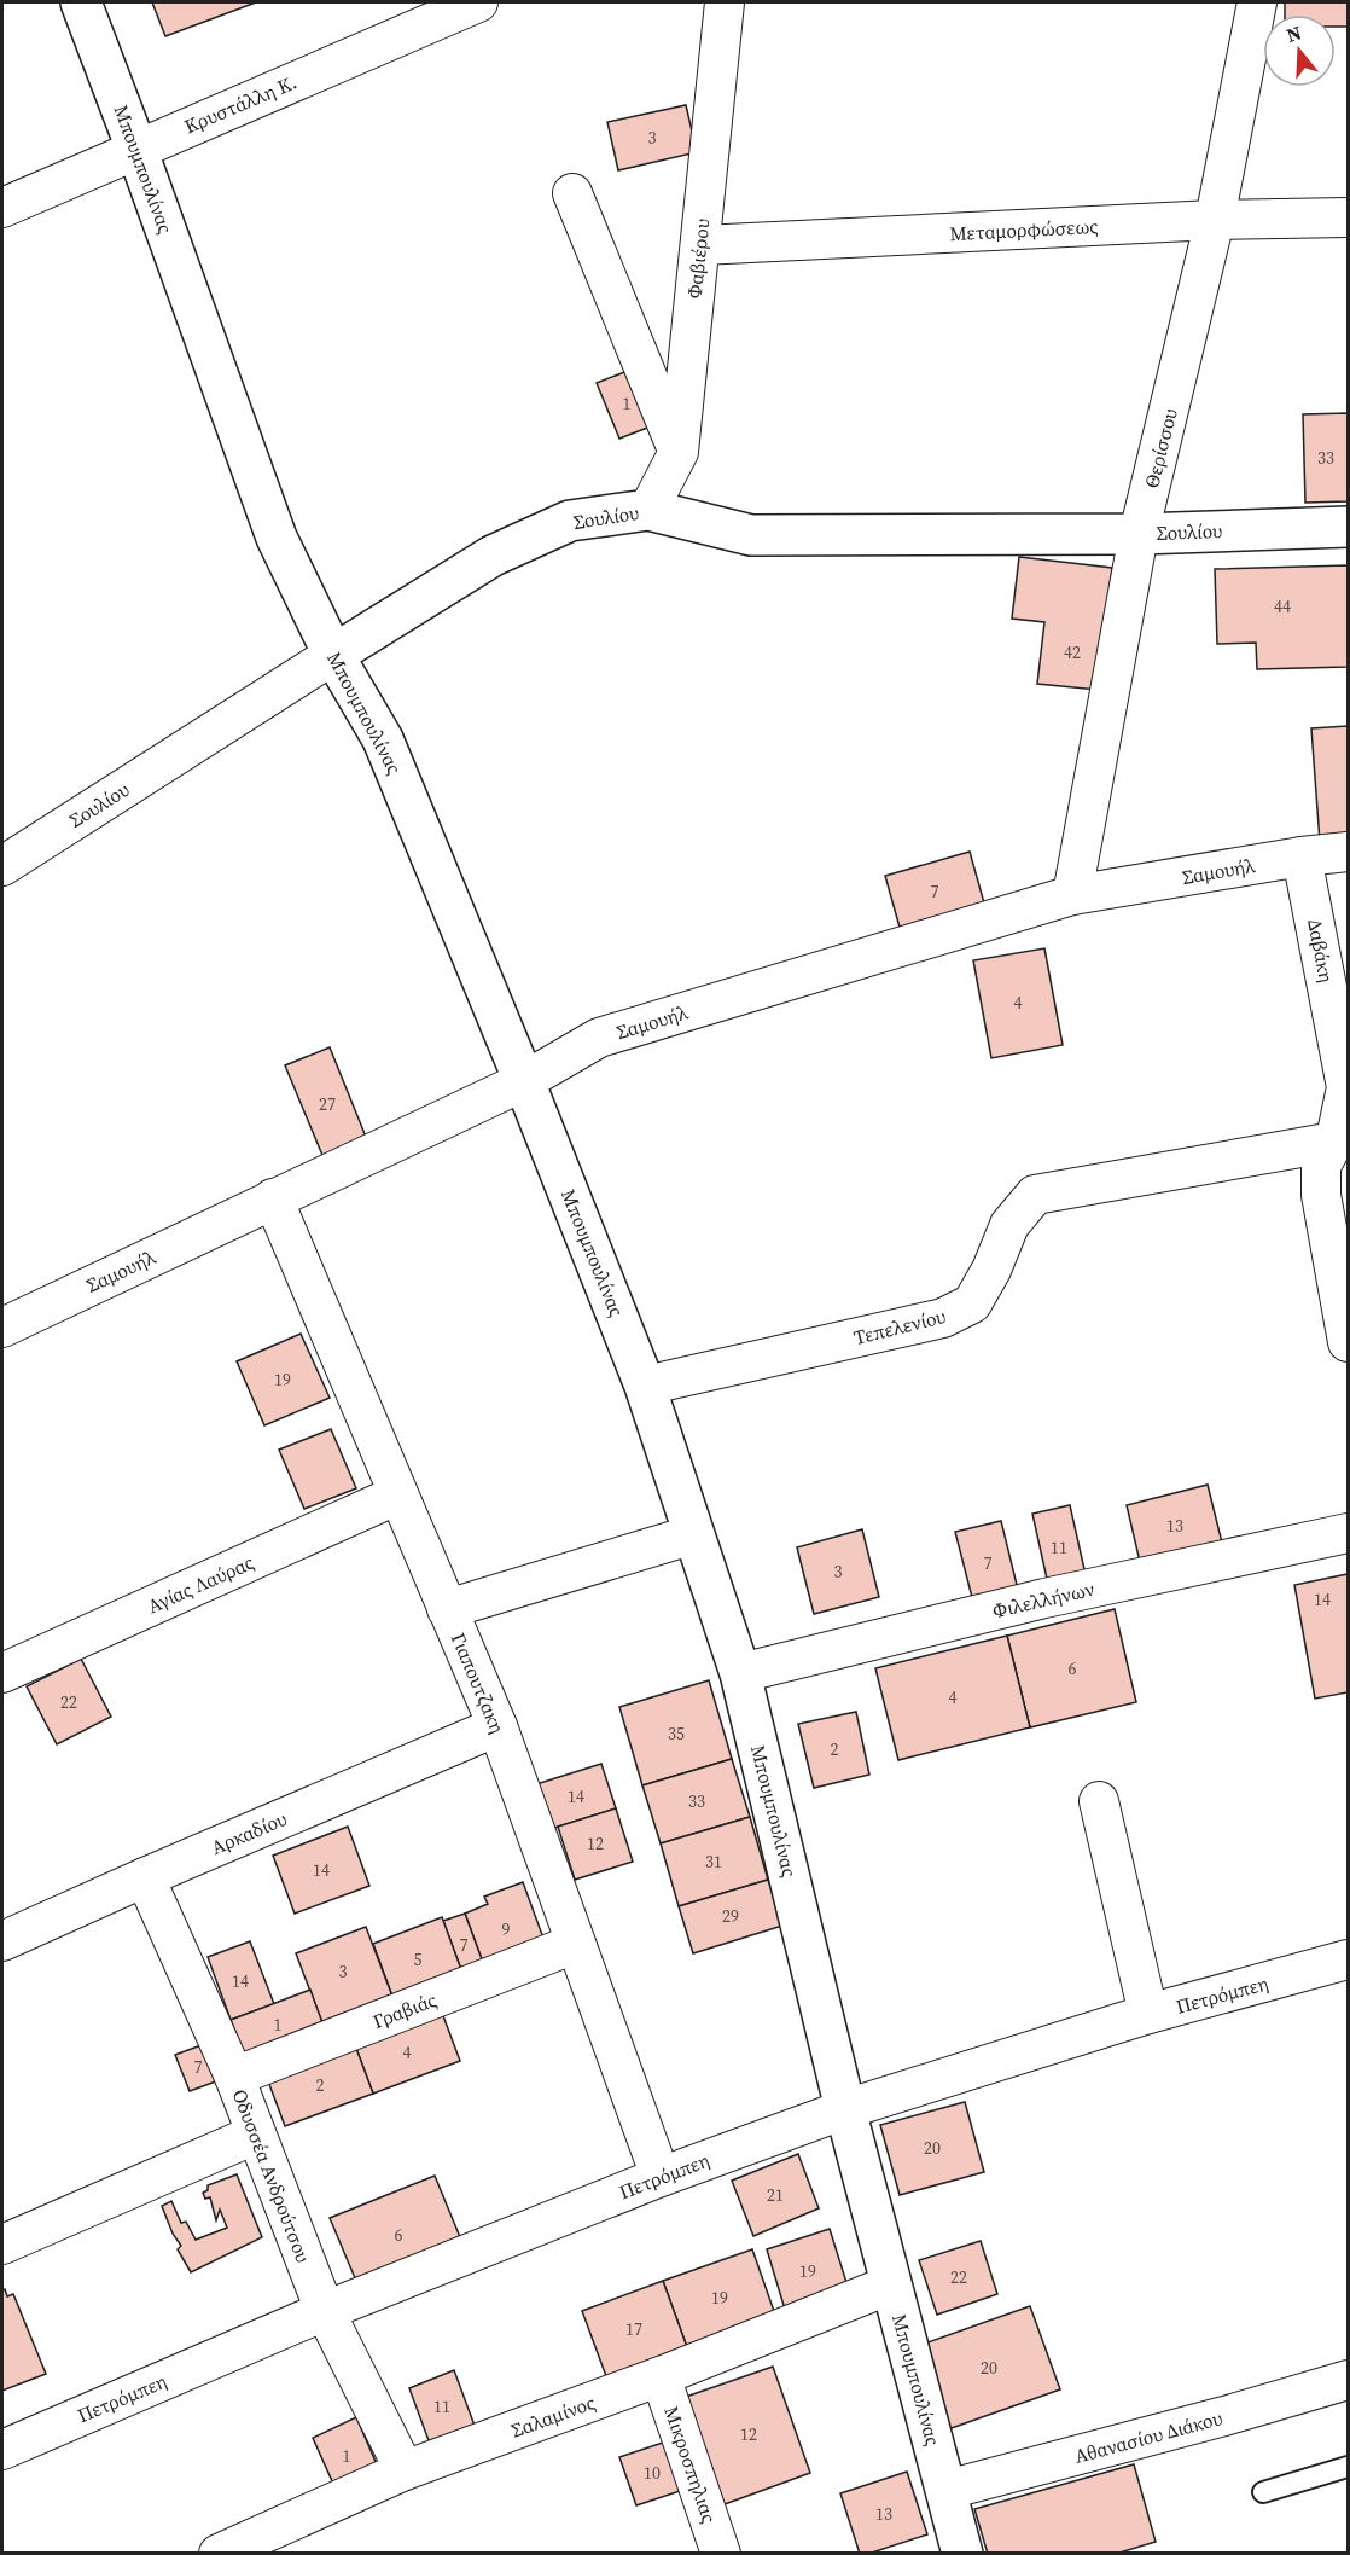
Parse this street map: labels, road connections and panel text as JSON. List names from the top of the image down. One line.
{"streets":{"street":["Κρυστάλλη Κ.","Μπουμπουλίνας","Μεταμορφώσεως","Φαβιέρου","Θερίσσου","Σουλίου","Σαμουήλ","Δαβάκη","Τεπελενίου","Αγίας Λαύρας","Φιλελλήνων","Γιαπουτζακη","Αρκαδίου","Πετρόμπεη","Γραβιάς","Οδυσσέα Ανδρούτσου","Σαλαμίνος","Αθανασίου Διάκου","Μικροσπηλιας"]},"crossings":[["Κρυστάλλη Κ.","Μπουμπουλίνας"],["Μπουμπουλίνας","Σουλίου"],["Μπουμπουλίνας","Σαμουήλ"],["Μπουμπουλίνας","Τεπελενίου"],["Μπουμπουλίνας","Φιλελλήνων"],["Μπουμπουλίνας","Πετρόμπεη"],["Μπουμπουλίνας","Σαλαμίνος"],["Μπουμπουλίνας","Αθανασίου Διάκου"],["Μεταμορφώσεως","Φαβιέρου"],["Μεταμορφώσεως","Θερίσσου"],["Φαβιέρου","Σουλίου"],["Θερίσσου","Σουλίου"],["Θερίσσου","Σαμουήλ"],["Σαμουήλ","Δαβάκη"],["Σαμουήλ","Γιαπουτζακη"],["Δαβάκη","Τεπελενίου"],["Αγίας Λαύρας","Γιαπουτζακη"],["Γιαπουτζακη","Αρκαδίου"],["Γιαπουτζακη","Πετρόμπεη"],["Γιαπουτζακη","Γραβιάς"],["Αρκαδίου","Οδυσσέα Ανδρούτσου"],["Πετρόμπεη","Οδυσσέα Ανδρούτσου"],["Γραβιάς","Οδυσσέα Ανδρούτσου"],["Οδυσσέα Ανδρούτσου","Σαλαμίνος"],["Σαλαμίνος","Μικροσπηλιας"]],"house_numbers":["3","1","33","44","42","7","4","27","19","13","11","7","3","14","6","4","22","35","2","14","33","12","31","14","29","9","7","5","3","14","1","4","7","2","20","21","6","19","22","19","17","20","11","12","1","10","13"],"north":"top"}
